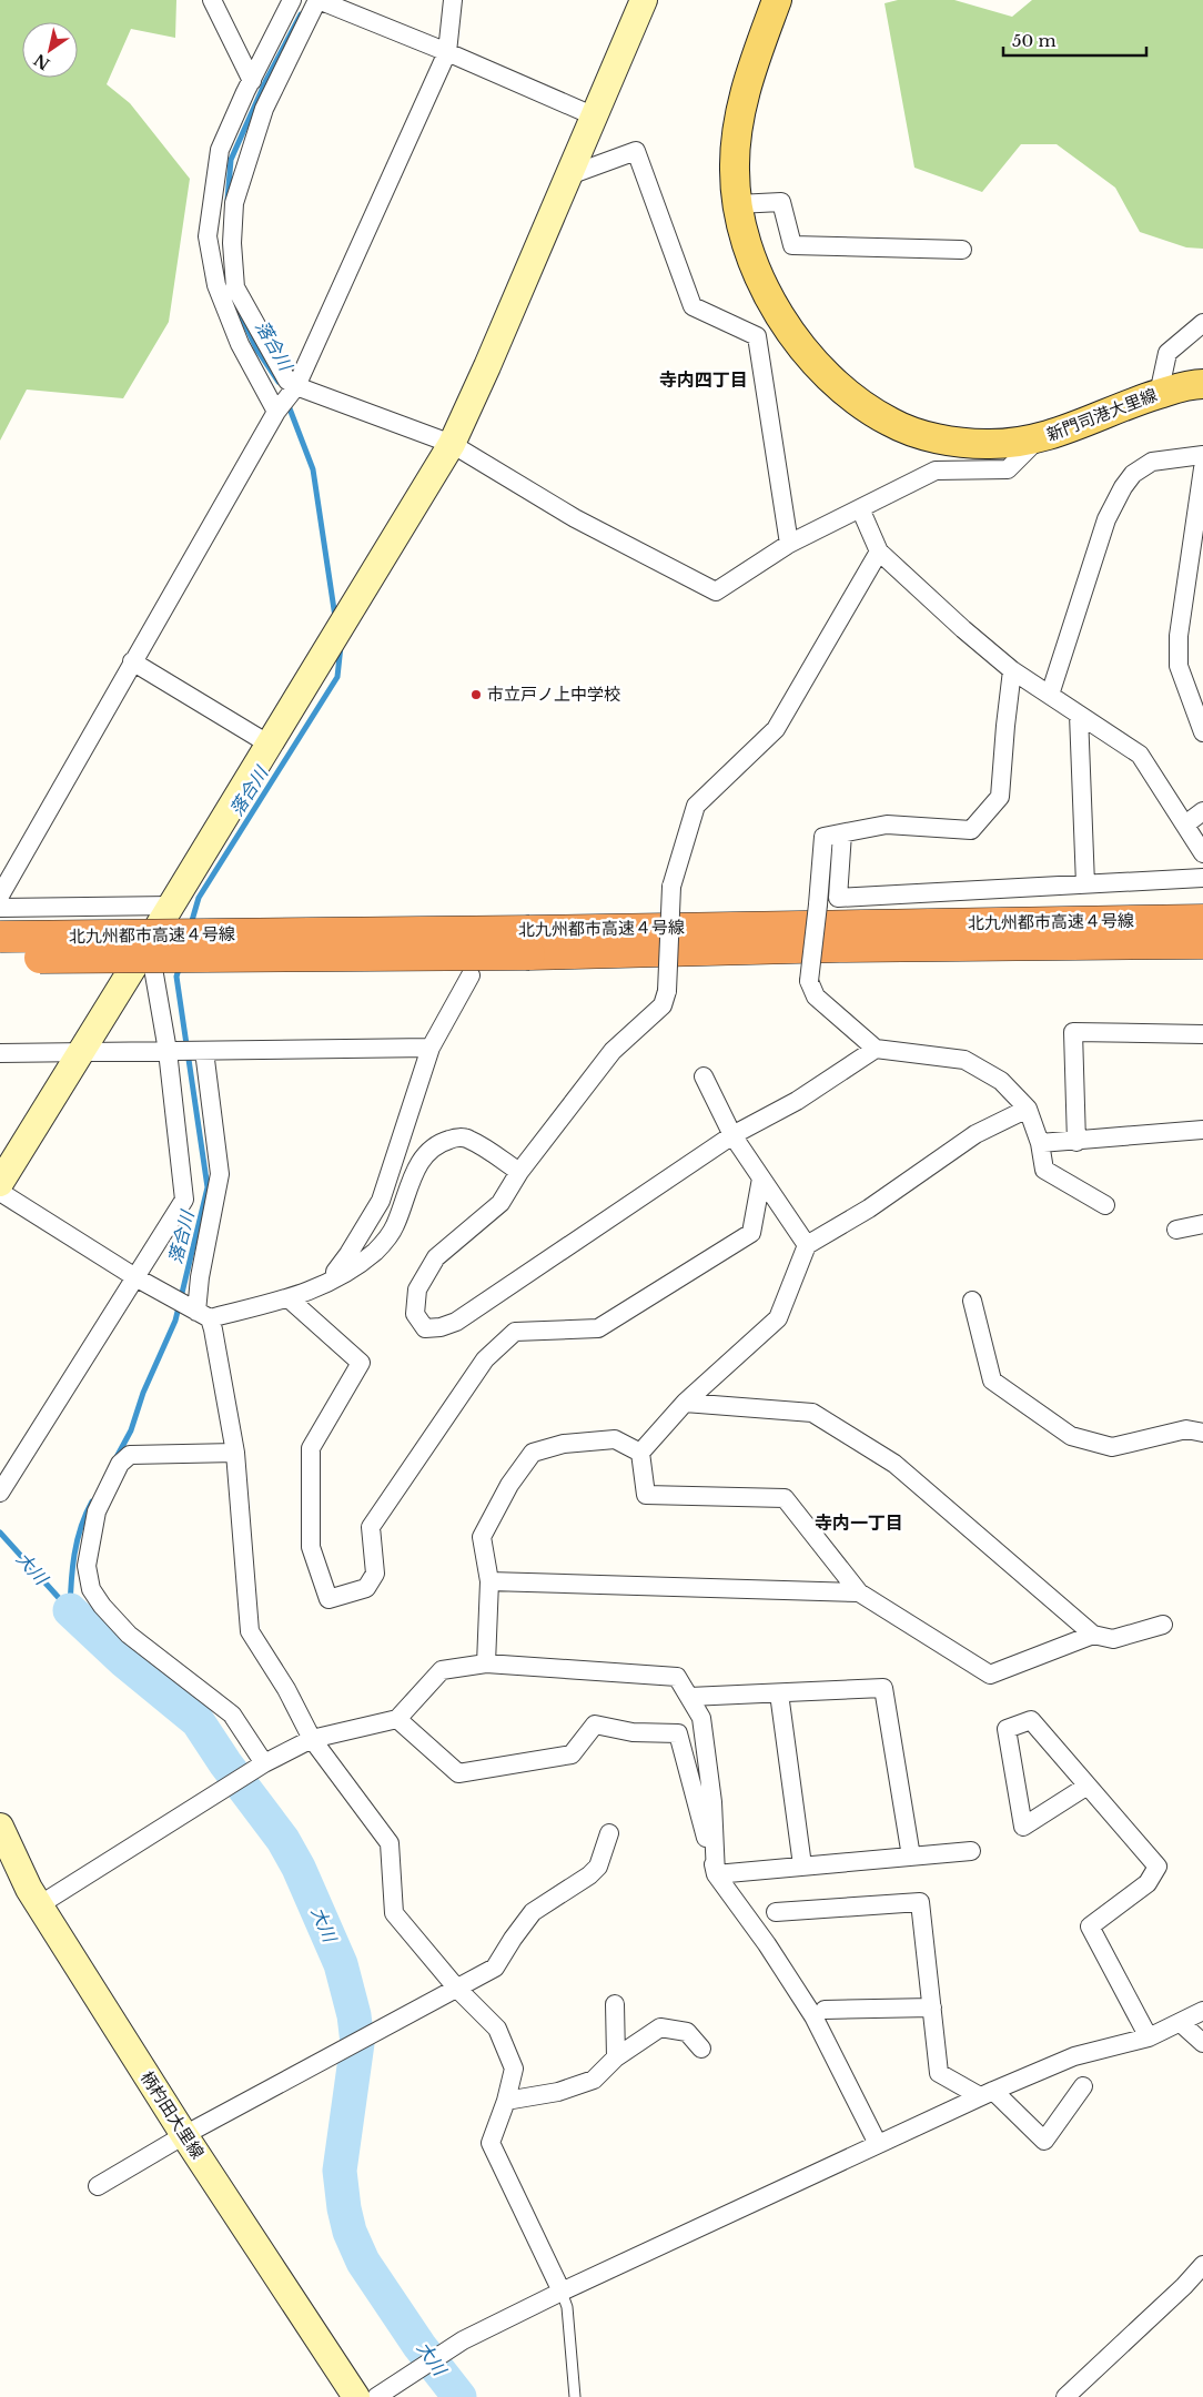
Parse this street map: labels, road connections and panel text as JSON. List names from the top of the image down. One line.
{"streets":{"highway":["北九州都市高速４号線"],"main road":["新門司港大里線"],"street":["柄杓田大里線"]},"districts":["寺内四丁目","寺内一丁目"],"water":["落合川","大川"],"places":["市立戸ノ上中学校"],"scale_bar":"50 m","north":"bottom left"}
